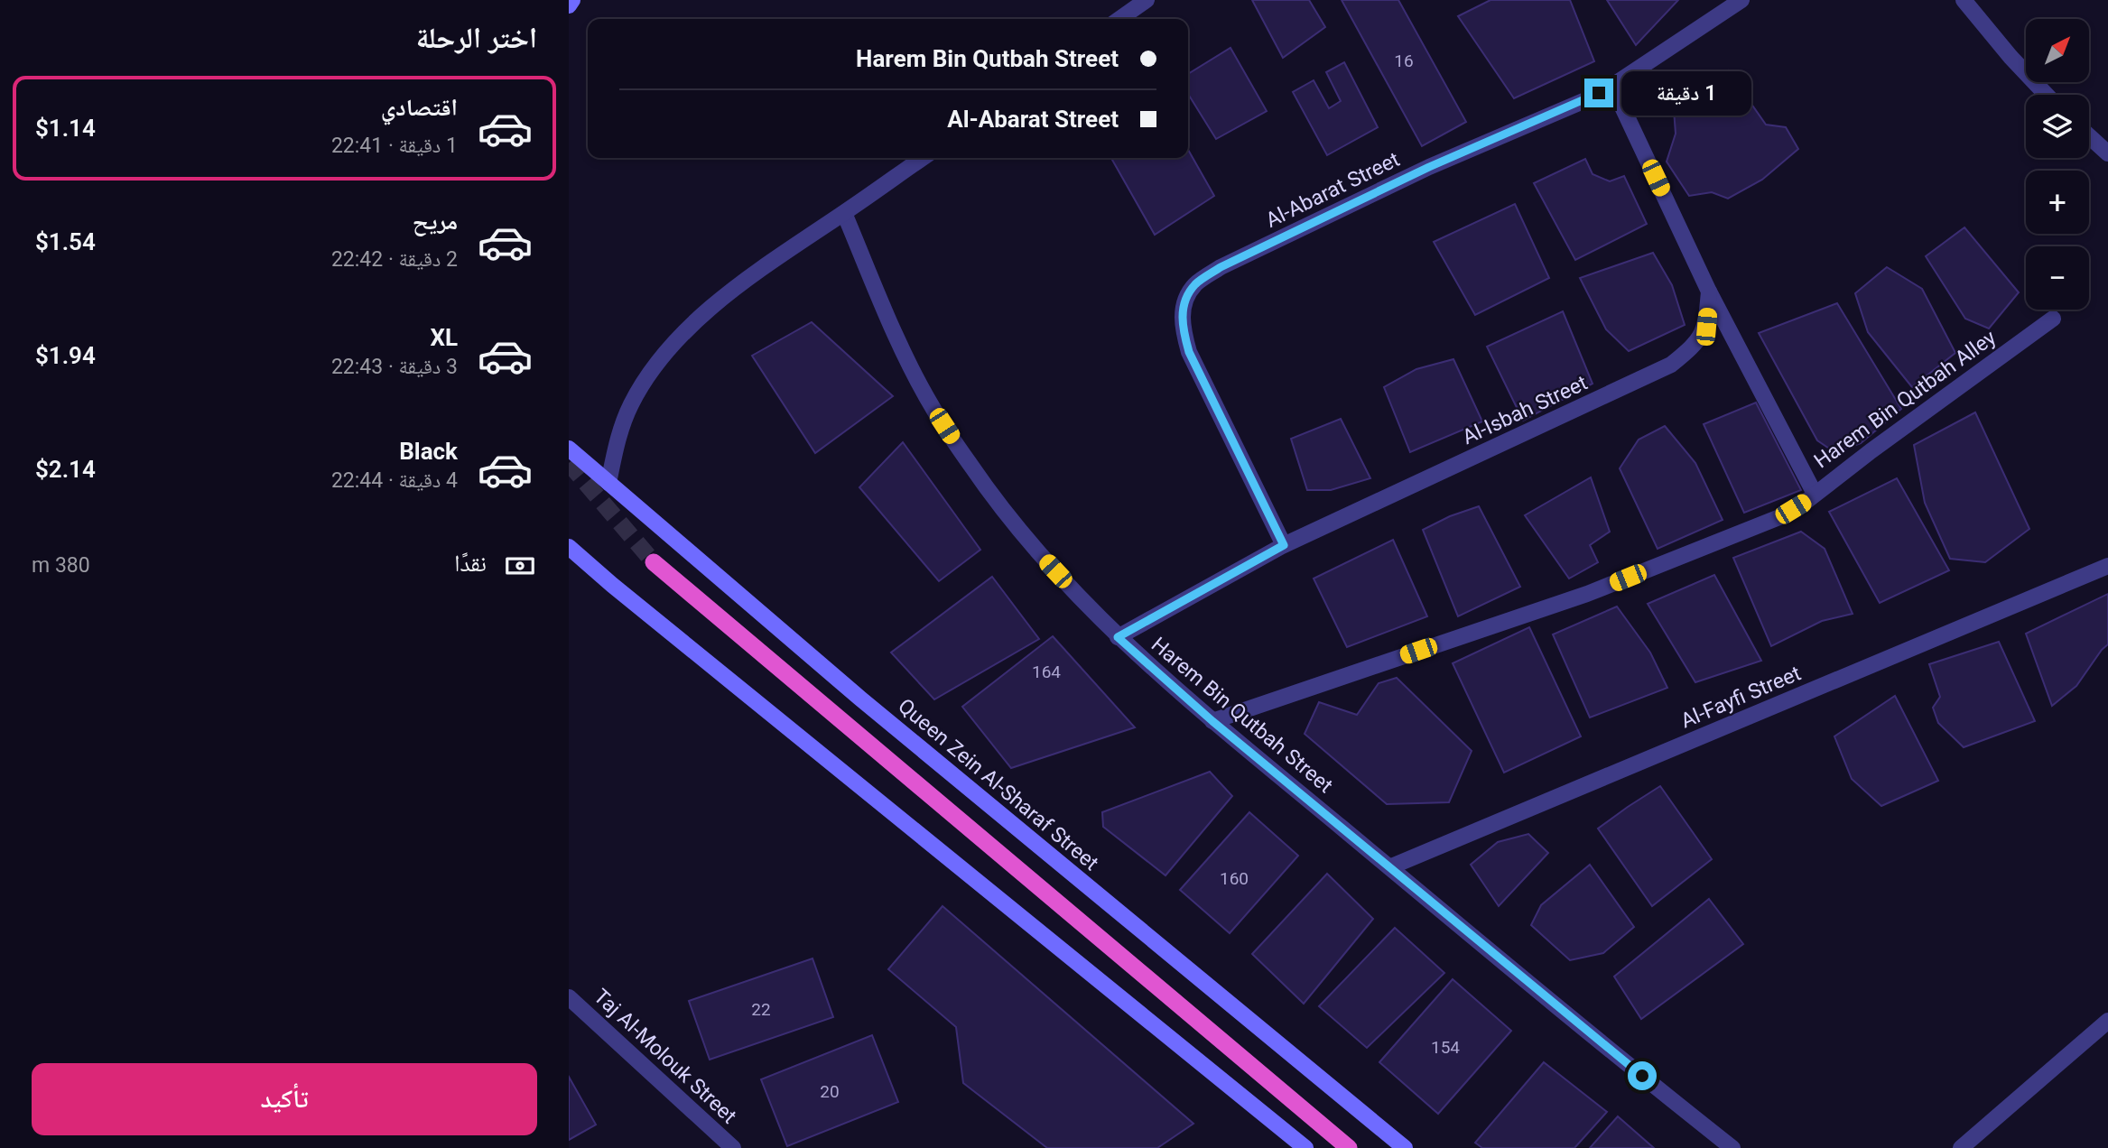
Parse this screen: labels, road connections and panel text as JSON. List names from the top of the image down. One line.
{"streets":{"main road":["Queen Zein Al-Sharaf Street"],"street":["Al-Abarat Street","Harem Bin Qutbah Alley","Al-Isbah Street","Al-Fayfi Street","Harem Bin Qutbah Street","Taj Al-Molouk Street"]},"crossings":[["Al-Abarat Street","Al-Isbah Street"],["Harem Bin Qutbah Alley","Harem Bin Qutbah Street"],["Al-Isbah Street","Harem Bin Qutbah Street"],["Al-Fayfi Street","Harem Bin Qutbah Street"]],"house_numbers":["16","164","160","22","154","20"],"north":"top right","page":{"heading":"اختر الرحلة","map_buttons":["+","−"],"banner":["Harem Bin Qutbah Street","Al-Abarat Street"],"bubble":"1 دقيقة","list":[{"name":"اقتصادي","note":"1 دقيقة · 22:41","value":"$1.14"},{"name":"مريح","note":"2 دقيقة · 22:42","value":"$1.54"},{"name":"XL","note":"3 دقيقة · 22:43","value":"$1.94"},{"name":"Black","note":"4 دقيقة · 22:44","value":"$2.14"}],"pay":["نقدًا","380 m"],"buttons":"تأكيد"}}
